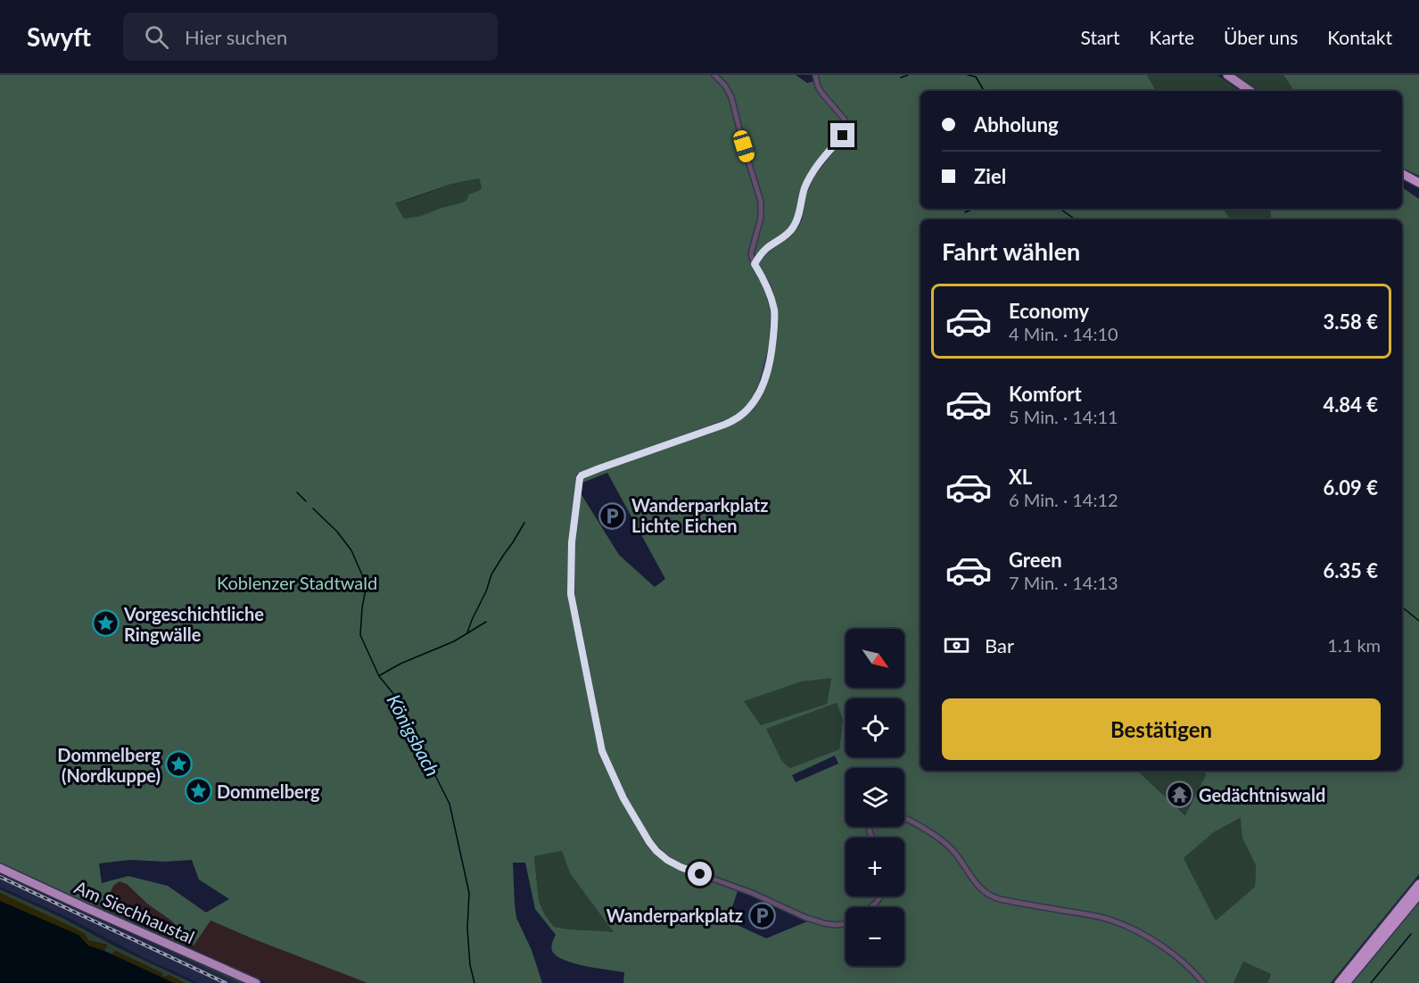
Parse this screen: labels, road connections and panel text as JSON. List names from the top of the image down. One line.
{"streets":{"main road":["Am Siechhaustal"]},"water":["Königsbach"],"parks":["Koblenzer Stadtwald"],"places":{"parking":["Wanderparkplatz Lichte Eichen","Wanderparkplatz"],"place":["Vorgeschichtliche Ringwälle","Dommelberg (Nordkuppe)","Dommelberg"],"temple":["Gedächtniswald"]},"north":"bottom right","page":{"header":"Swyft","search":"Hier suchen","nav":["Start","Karte","Über uns","Kontakt"],"banner":["Abholung","Ziel"],"heading":"Fahrt wählen","list":[{"name":"Economy","note":"4 Min. · 14:10","value":"3.58 €"},{"name":"Komfort","note":"5 Min. · 14:11","value":"4.84 €"},{"name":"XL","note":"6 Min. · 14:12","value":"6.09 €"},{"name":"Green","note":"7 Min. · 14:13","value":"6.35 €"}],"pay":["Bar","1.1 km"],"map_buttons":["+","−"],"buttons":"Bestätigen"}}
